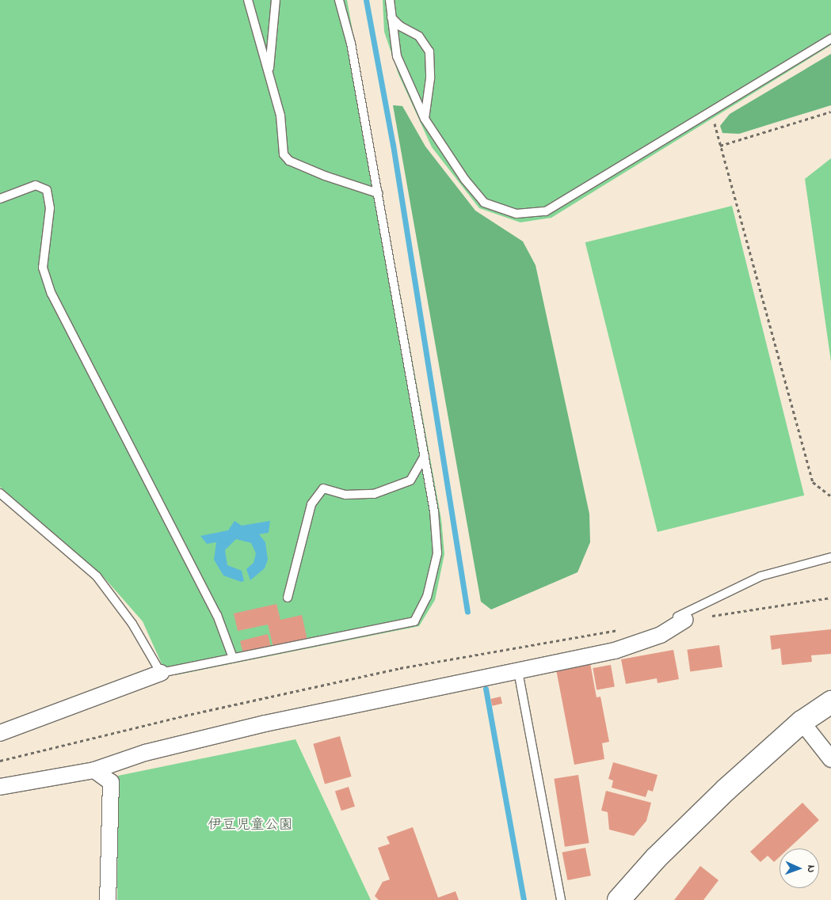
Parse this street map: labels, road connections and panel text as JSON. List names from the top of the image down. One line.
{"parks":["伊豆児童公園"],"north":"right"}
